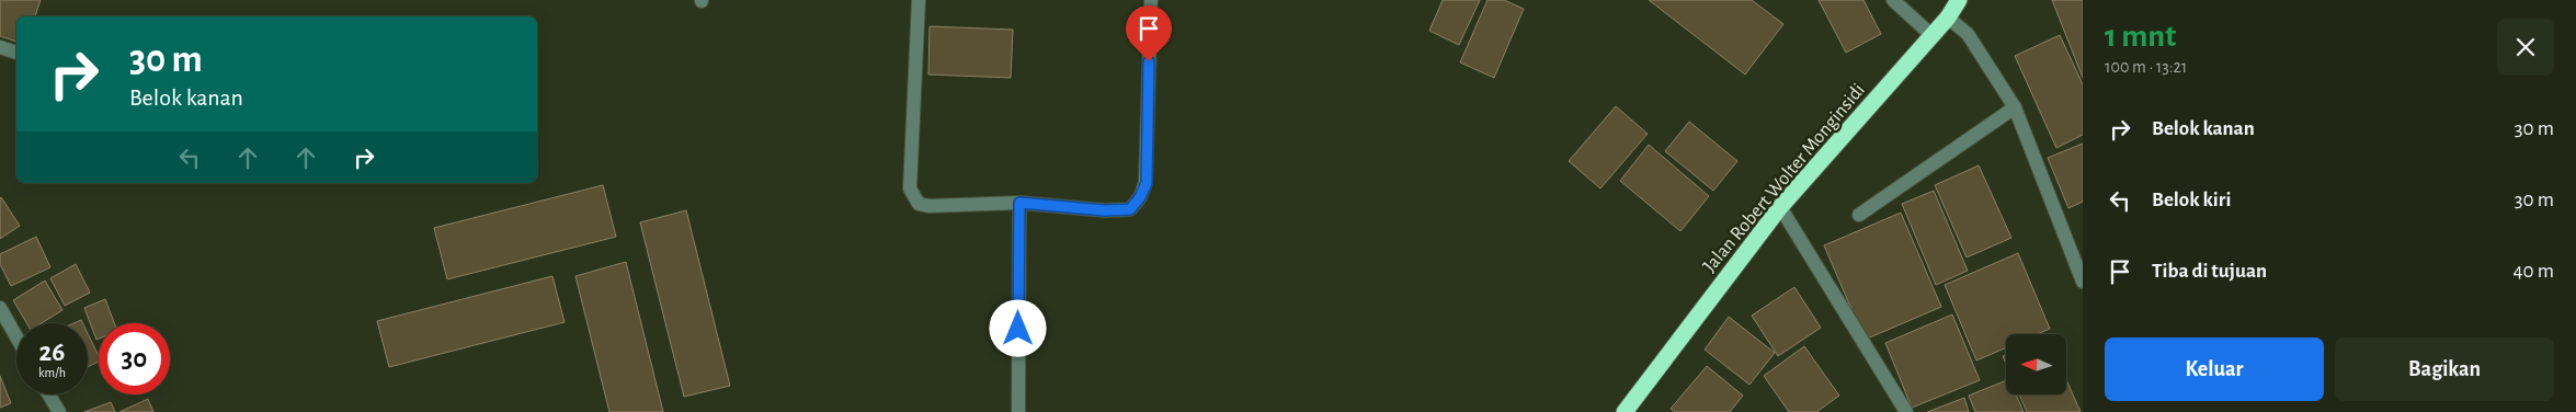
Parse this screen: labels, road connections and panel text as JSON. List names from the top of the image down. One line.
{"streets":{"highway":["Jalan Robert Wolter Monginsidi"]},"north":"left","page":{"heading":["1 mnt","100 m · 13:21"],"turn":["30 m","Belok kanan"],"list":[{"name":"Belok kanan","value":"30 m"},{"name":"Belok kiri","value":"30 m"},{"name":"Tiba di tujuan","value":"40 m"}],"speed":"26 km/h","limit":"30","buttons":["Keluar","Bagikan"]}}
